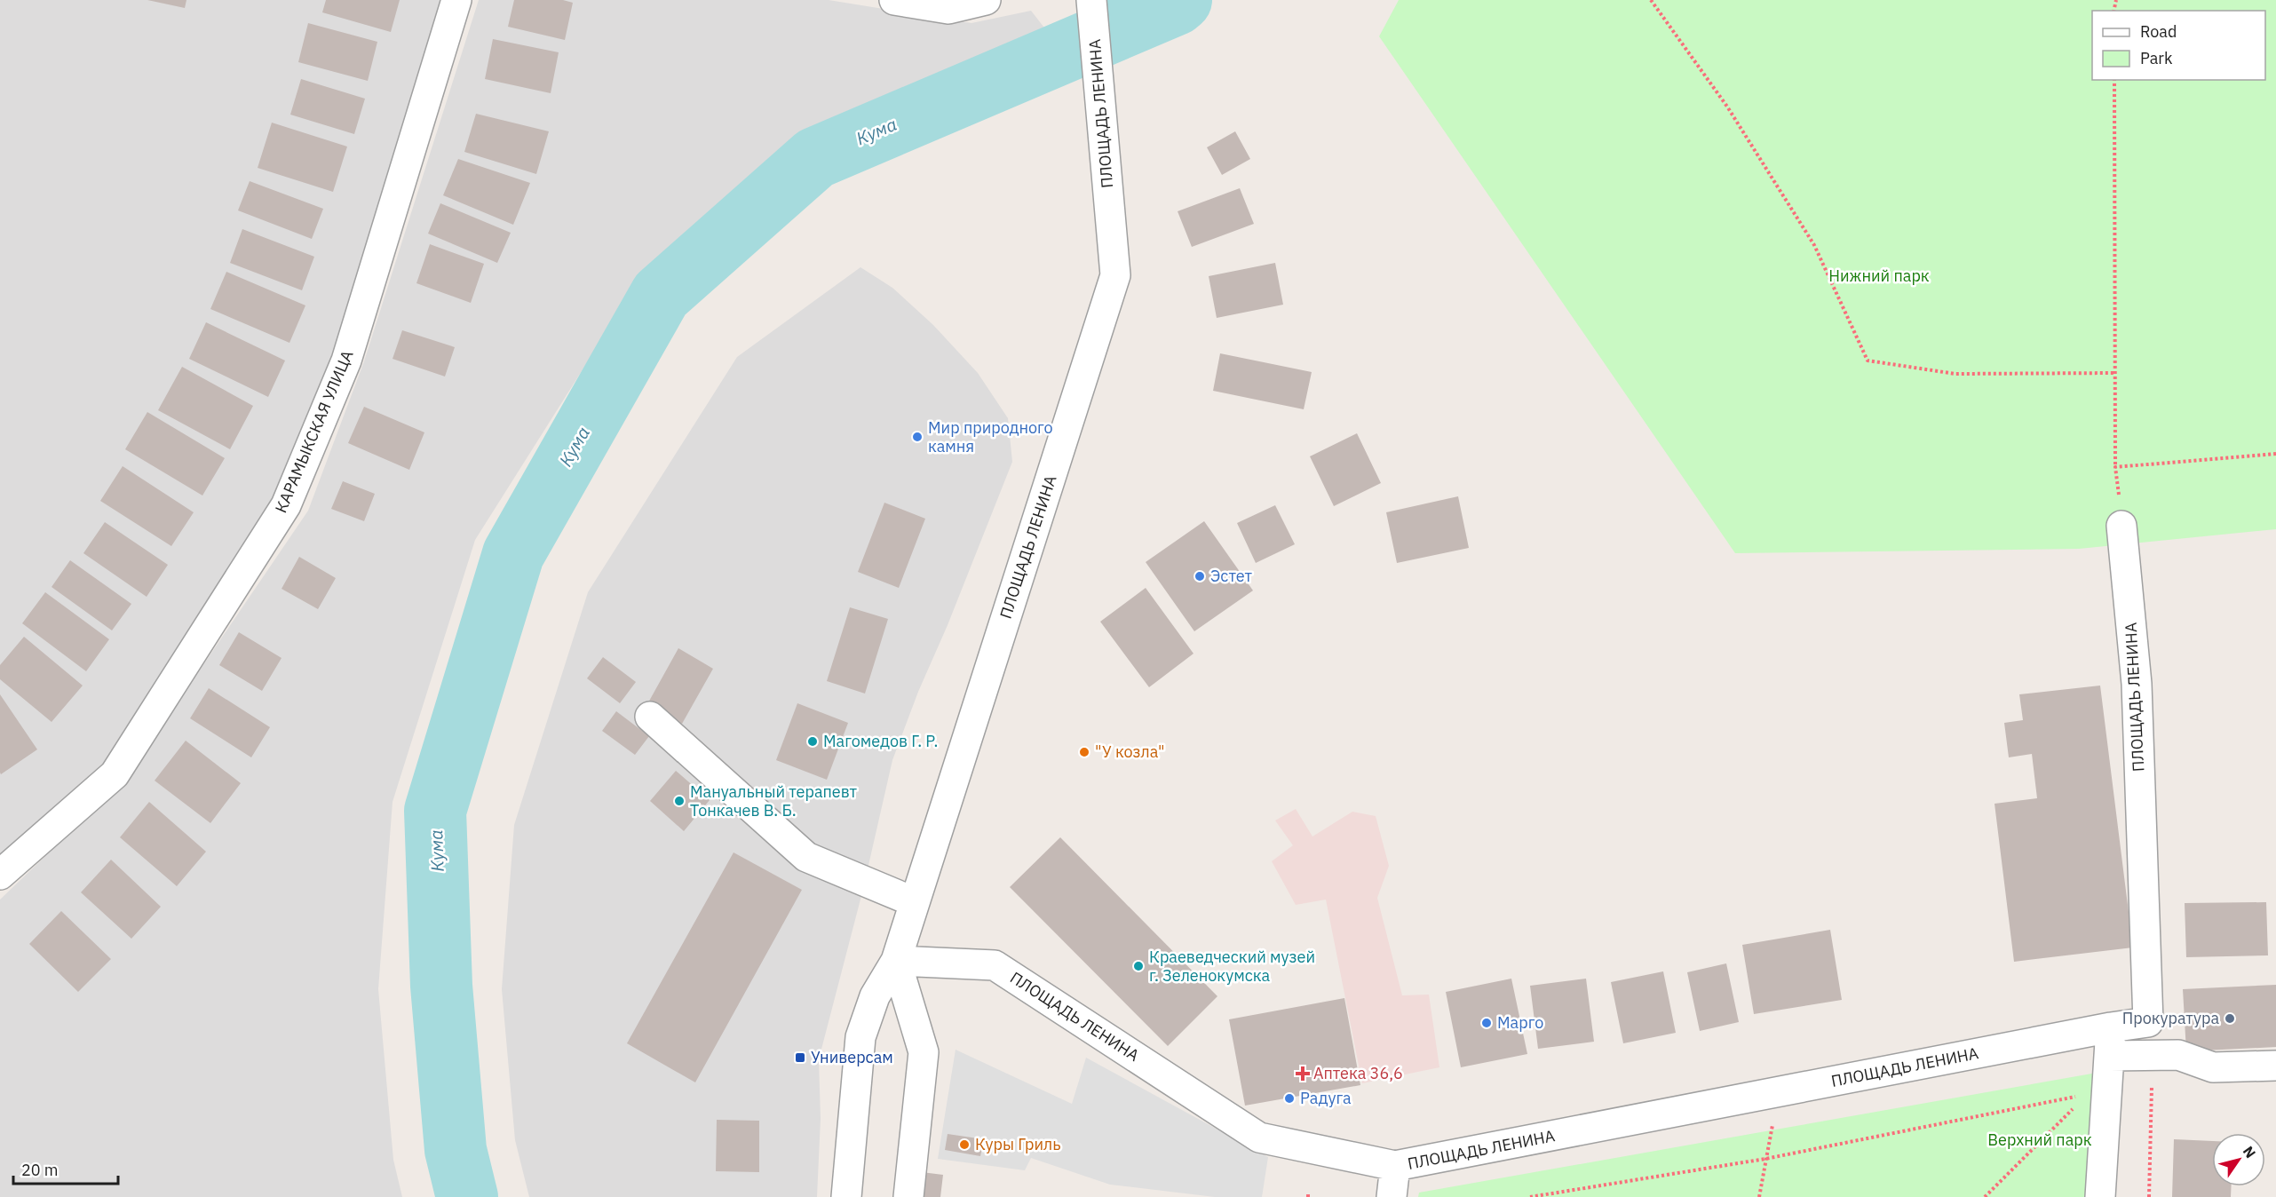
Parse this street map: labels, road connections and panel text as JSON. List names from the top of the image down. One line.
{"streets":{"street":["ПЛОЩАДЬ ЛЕНИНА","КАРАМЫКСКАЯ УЛИЦА"]},"water":["Кума"],"parks":["Нижний парк","Верхний парк"],"places":{"other":["Мир природного камня","Эстет","Магомедов Г. Р.","\"У козла\"","Мануальный терапевт Тонкачев В. Б.","Краеведческий музей г. Зеленокумска","Прокуратура","Марго","Радуга","Куры Гриль"],"transit":["Универсам"],"health":["Аптека 36,6"]},"legend":["Road","Park"],"scale_bar":"20 m","north":"top right"}
